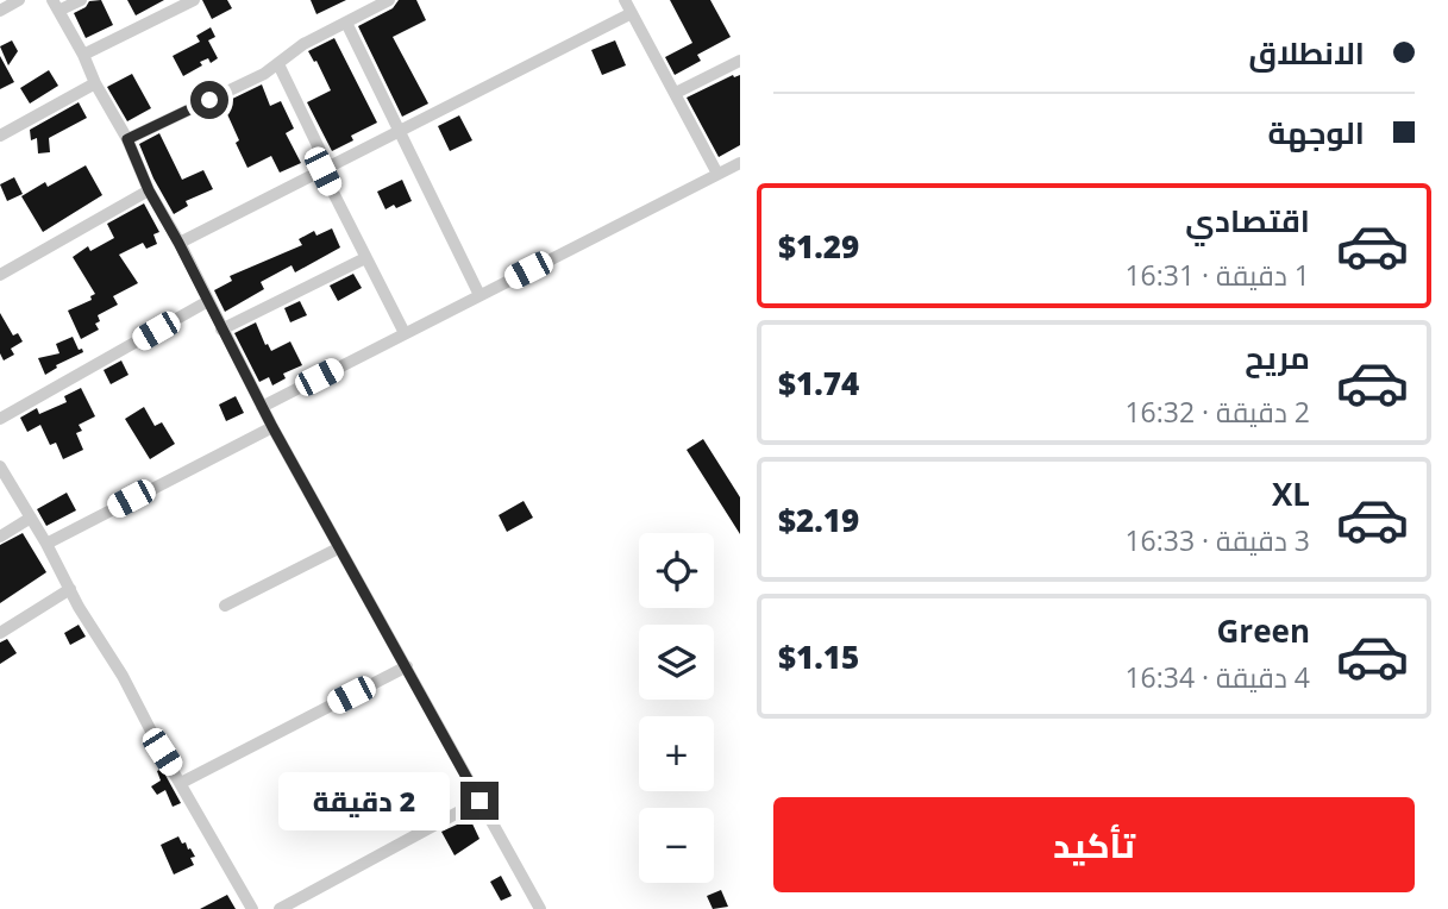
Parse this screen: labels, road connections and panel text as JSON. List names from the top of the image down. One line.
{"page":{"banner":["الانطلاق","الوجهة"],"list":[{"name":"اقتصادي","note":"1 دقيقة · 16:31","value":"$1.29"},{"name":"مريح","note":"2 دقيقة · 16:32","value":"$1.74"},{"name":"XL","note":"3 دقيقة · 16:33","value":"$2.19"},{"name":"Green","note":"4 دقيقة · 16:34","value":"$1.15"}],"map_buttons":["+","−"],"bubble":"2 دقيقة","buttons":"تأكيد"}}
